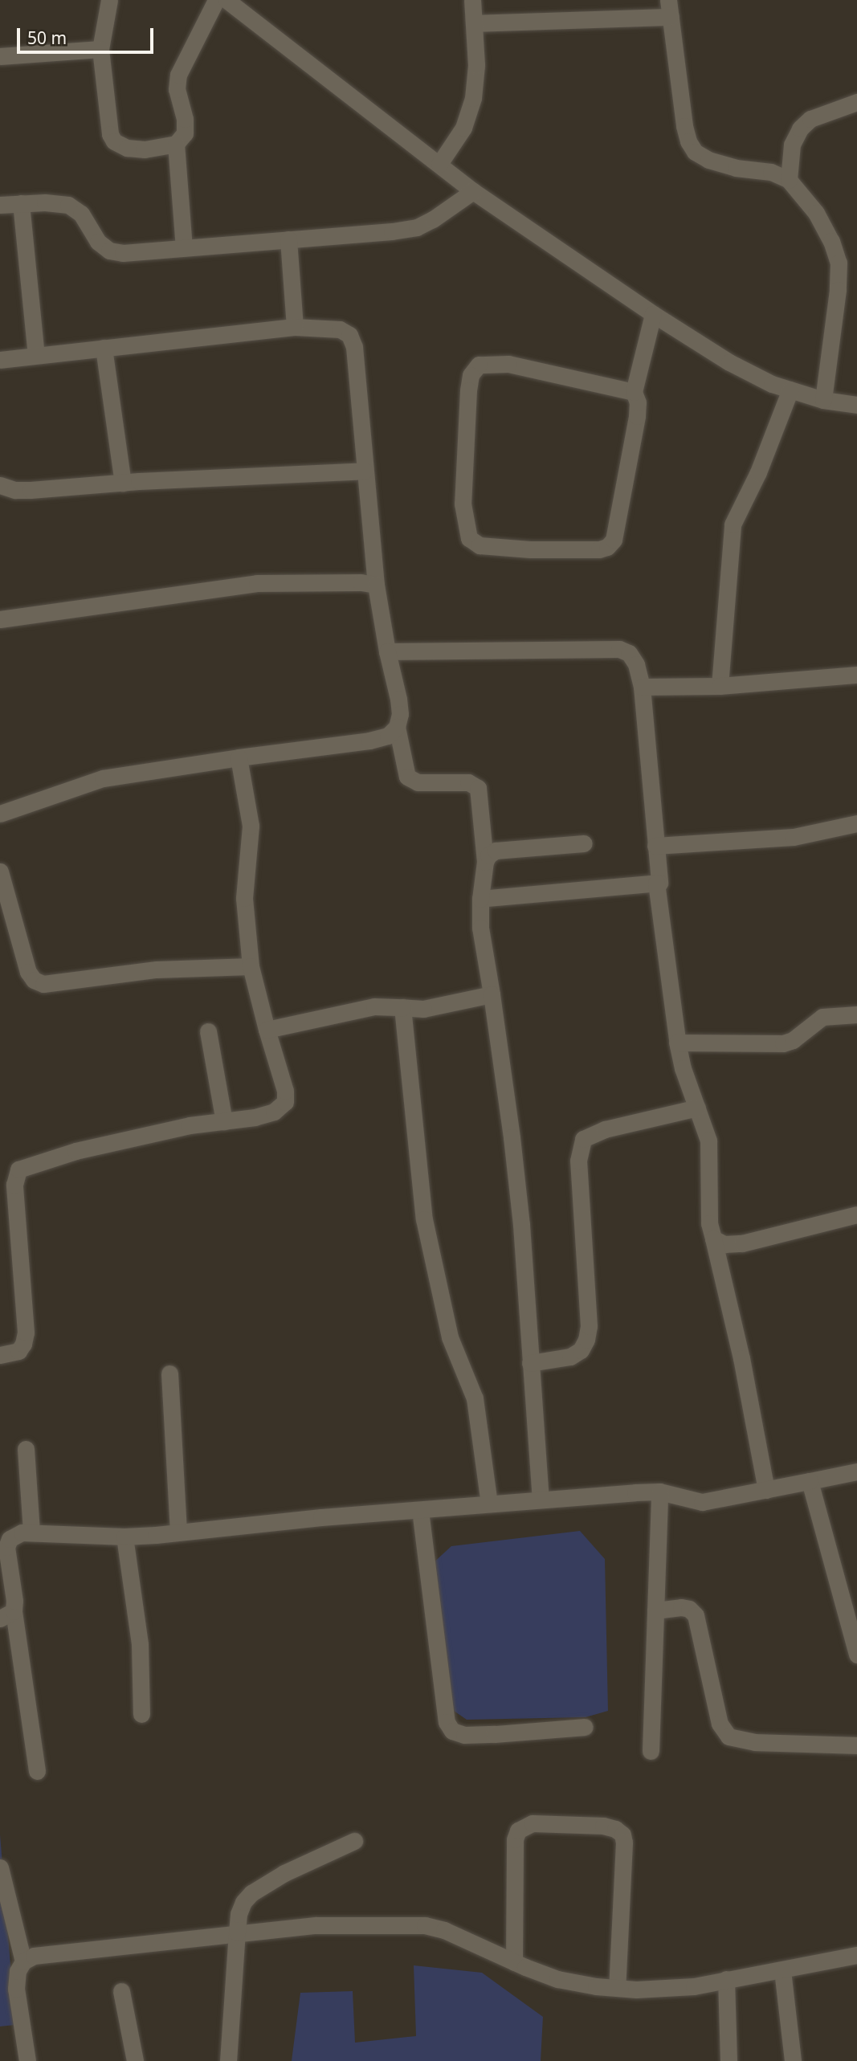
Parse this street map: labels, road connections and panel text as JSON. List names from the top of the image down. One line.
{"scale_bar":"50 m"}
